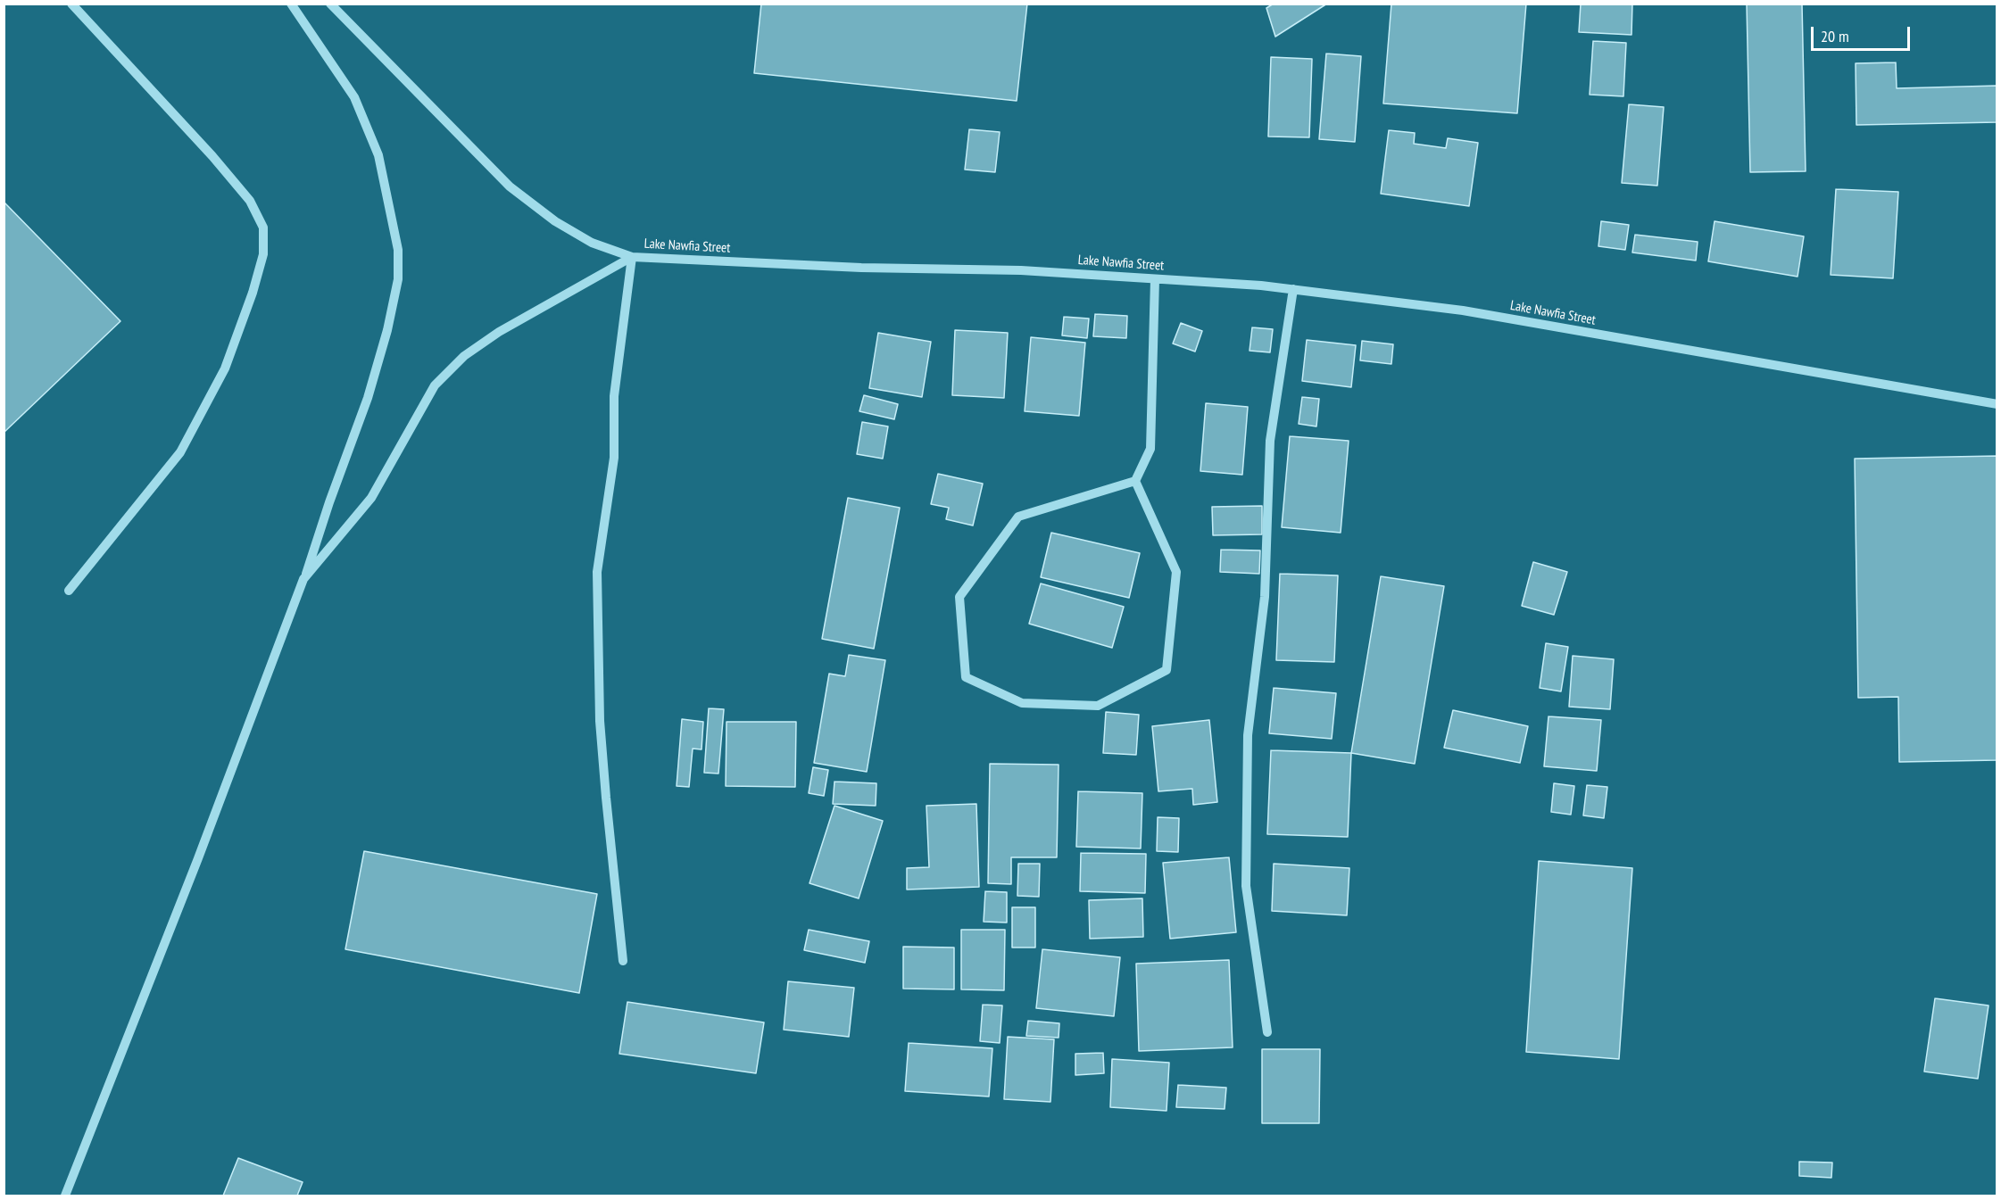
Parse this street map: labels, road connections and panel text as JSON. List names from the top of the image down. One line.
{"streets":{"street":["Lake Nawfia Street"]},"scale_bar":"20 m"}
